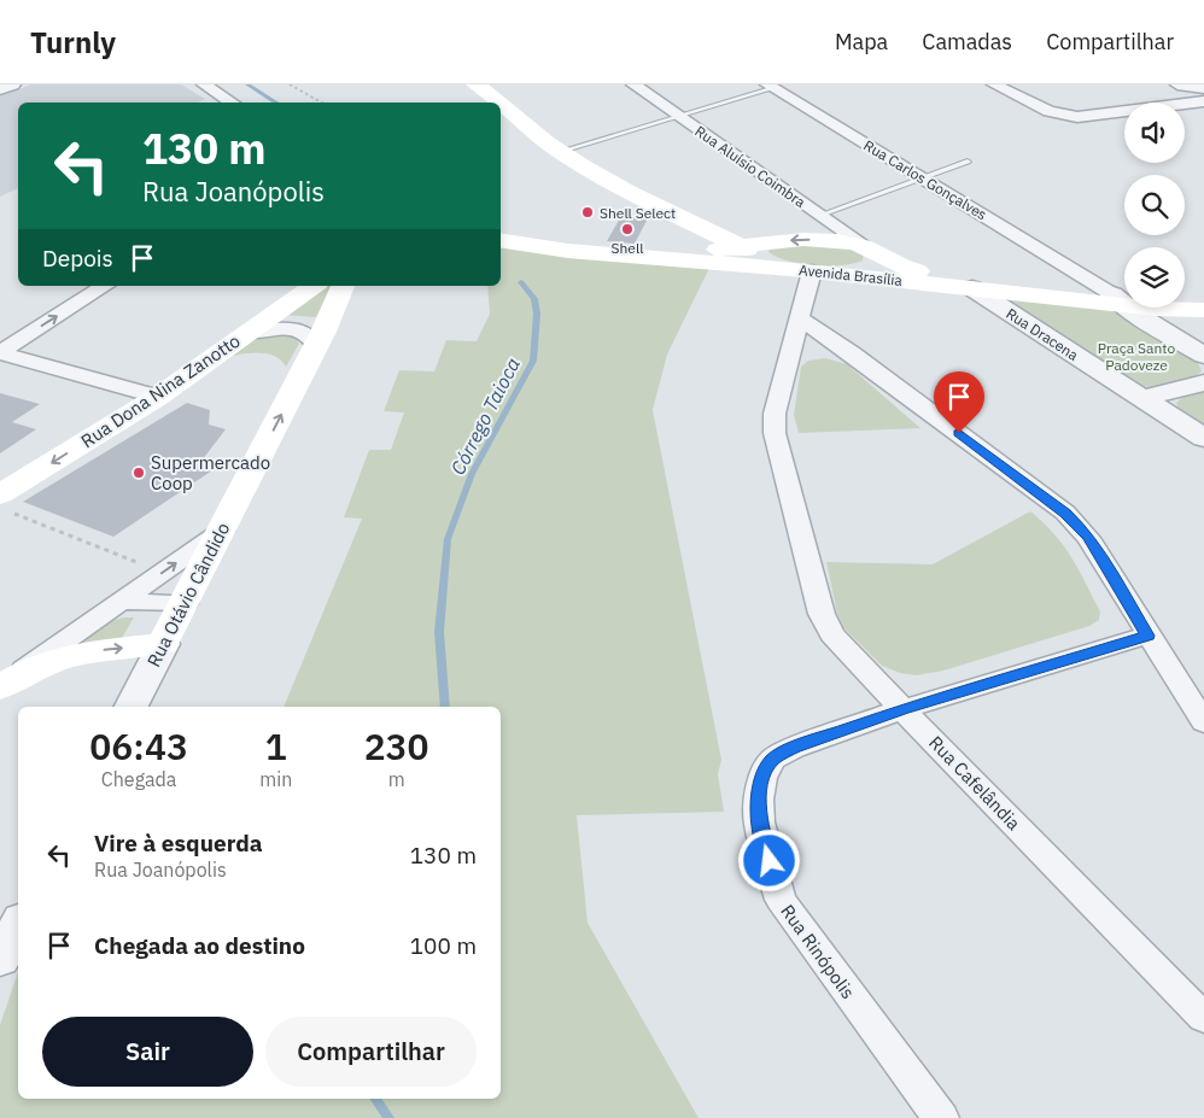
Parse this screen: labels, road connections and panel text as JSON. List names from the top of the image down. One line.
{"streets":{"main road":["Avenida Brasília","Rua Dona Nina Zanotto","Rua Otávio Cândido"],"street":["Rua Aluísio Coimbra","Rua Carlos Gonçalves","Rua Dracena","Rua Cafelândia","Rua Rinópolis"]},"crossings":[["Rua Aluísio Coimbra","Avenida Brasília"],["Rua Carlos Gonçalves","Avenida Brasília"],["Avenida Brasília","Rua Dracena"],["Avenida Brasília","Rua Cafelândia"],["Rua Cafelândia","Rua Rinópolis"]],"one_way":["Rua Dona Nina Zanotto","Rua Otávio Cândido"],"water":["Córrego Taioca"],"parks":["Praça Santo Padoveze"],"places":["Shell Select","Shell","Supermercado Coop"],"page":{"header":"Turnly","nav":["Mapa","Camadas","Compartilhar"],"turn":["130 m","Rua Joanópolis"],"then":"Depois","eta":["06:43","Chegada","1","min","230","m"],"list":[{"name":"Vire à esquerda","note":"Rua Joanópolis","value":"130 m"},{"name":"Chegada ao destino","value":"100 m"}],"buttons":["Sair","Compartilhar"]}}
